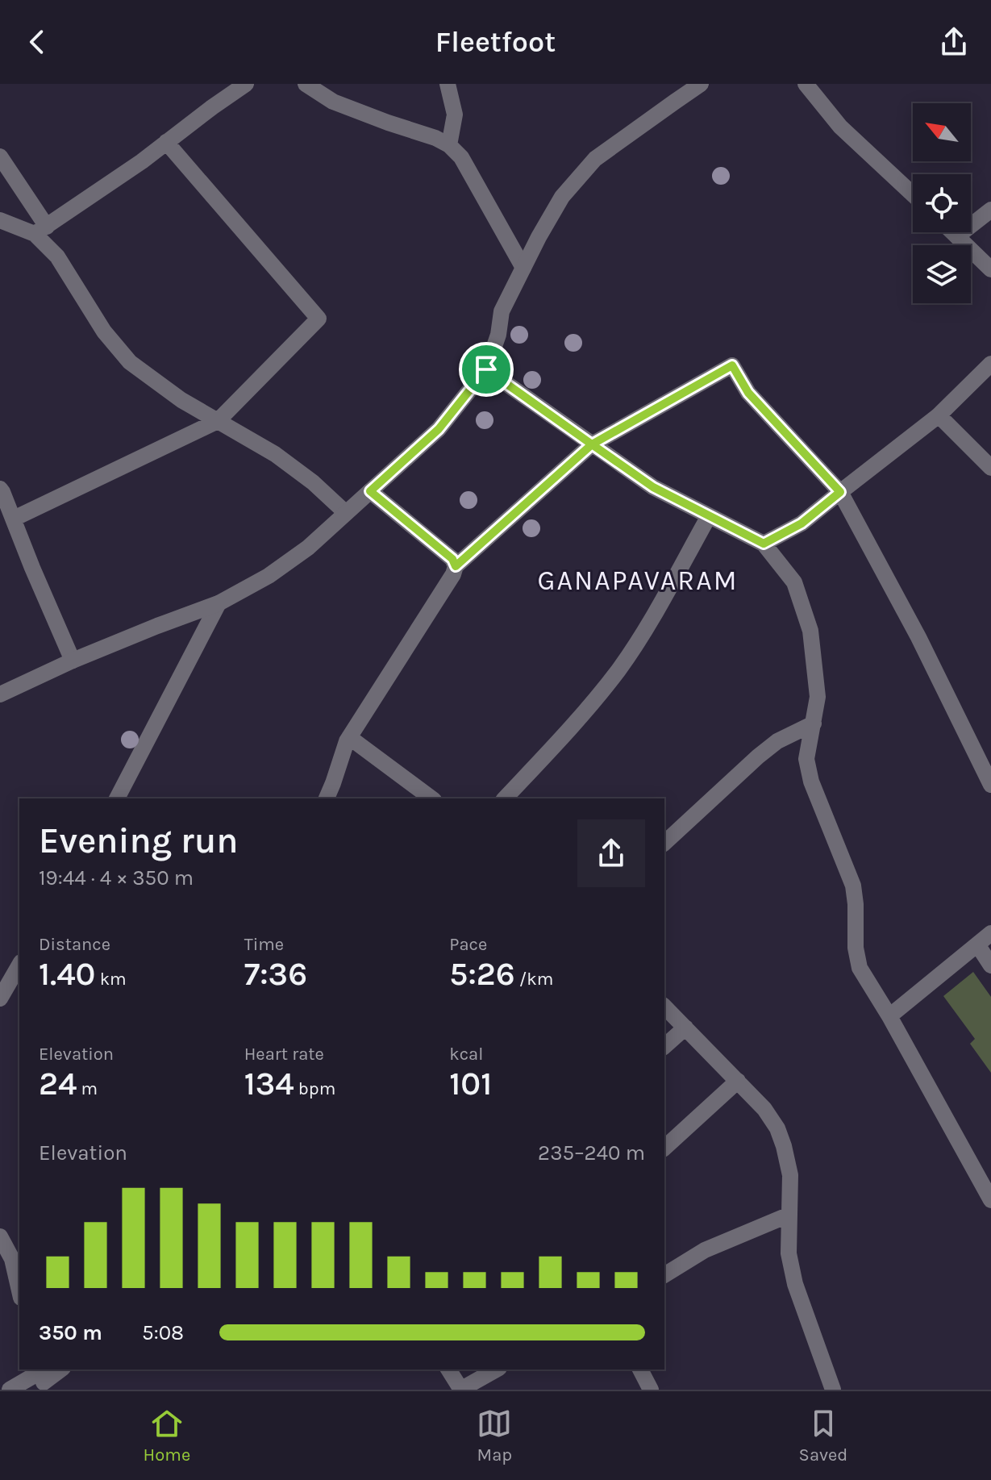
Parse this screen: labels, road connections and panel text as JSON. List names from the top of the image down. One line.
{"districts":["GANAPAVARAM"],"north":"top left","page":{"header":"Fleetfoot","heading":["Evening run","19:44 · 4 × 350 m"],"stats":[["Distance","1.40 km"],["Time","7:36"],["Pace","5:26 /km"],["Elevation","24 m"],["Heart rate","134 bpm"],["kcal","101"]],"chart":["Elevation","235–240 m"],"list":[{"name":"350 m","note":"5:08"}],"tabs":["Home","Map","Saved"]}}
